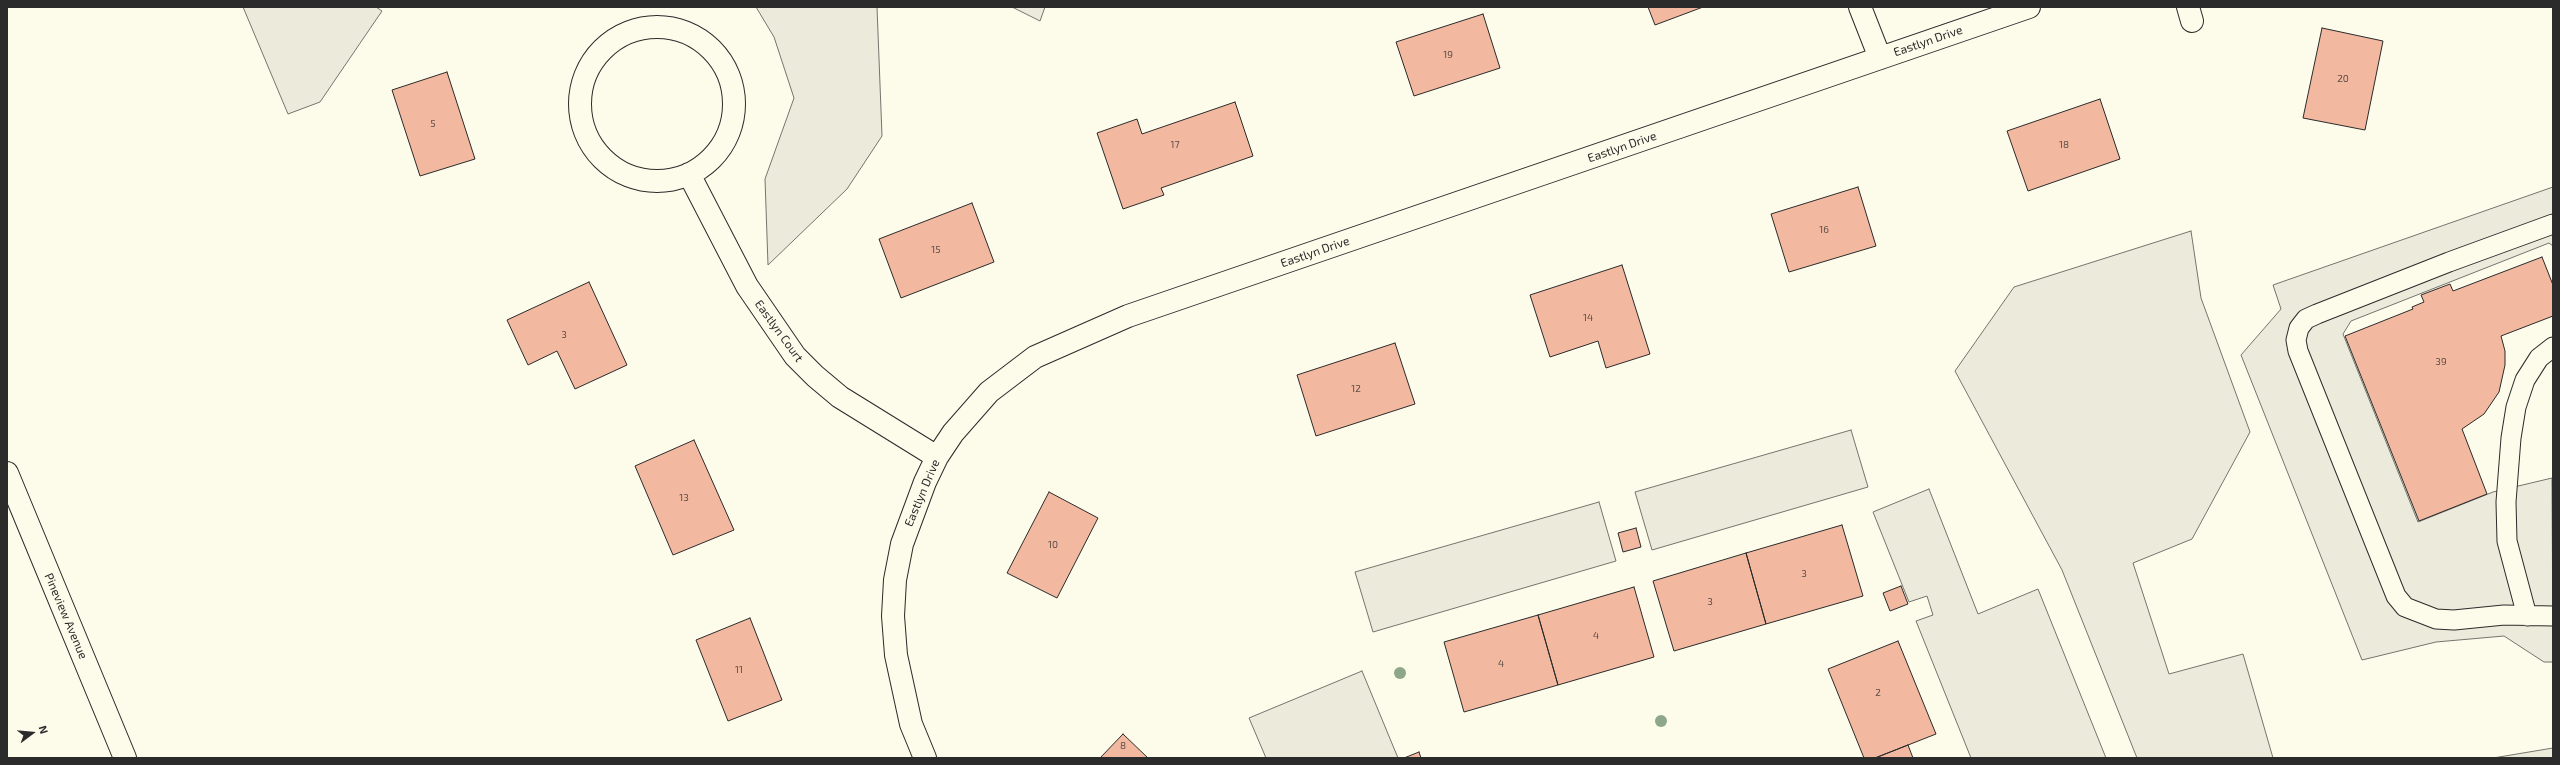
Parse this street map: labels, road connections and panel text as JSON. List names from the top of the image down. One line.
{"streets":{"street":["Eastlyn Drive","Eastlyn Court","Pineview Avenue"]},"crossings":[["Eastlyn Drive","Eastlyn Court"]],"house_numbers":["19","20","5","17","18","16","15","14","3","39","12","13","10","3","3","4","4","11","2","8"],"north":"right"}
